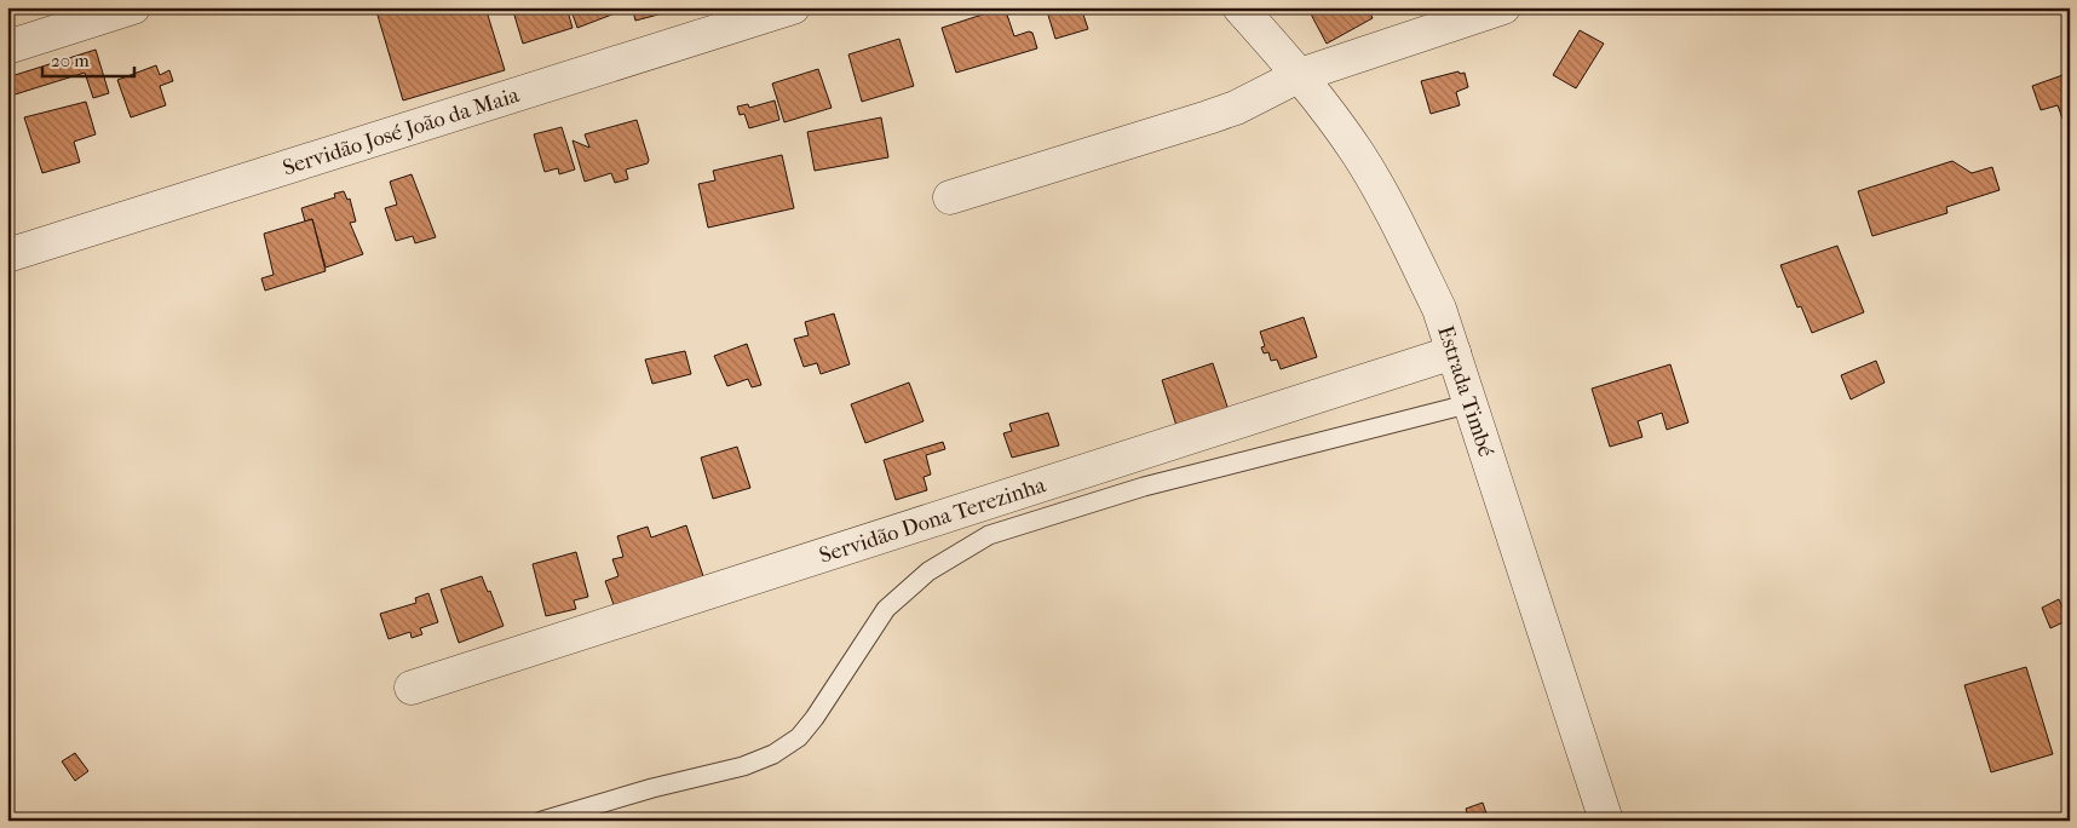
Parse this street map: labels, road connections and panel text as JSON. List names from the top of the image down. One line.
{"streets":{"street":["Servidão José João da Maia","Estrada Timbé","Servidão Dona Terezinha"]},"crossings":[["Estrada Timbé","Servidão Dona Terezinha"]],"scale_bar":"20 m"}
